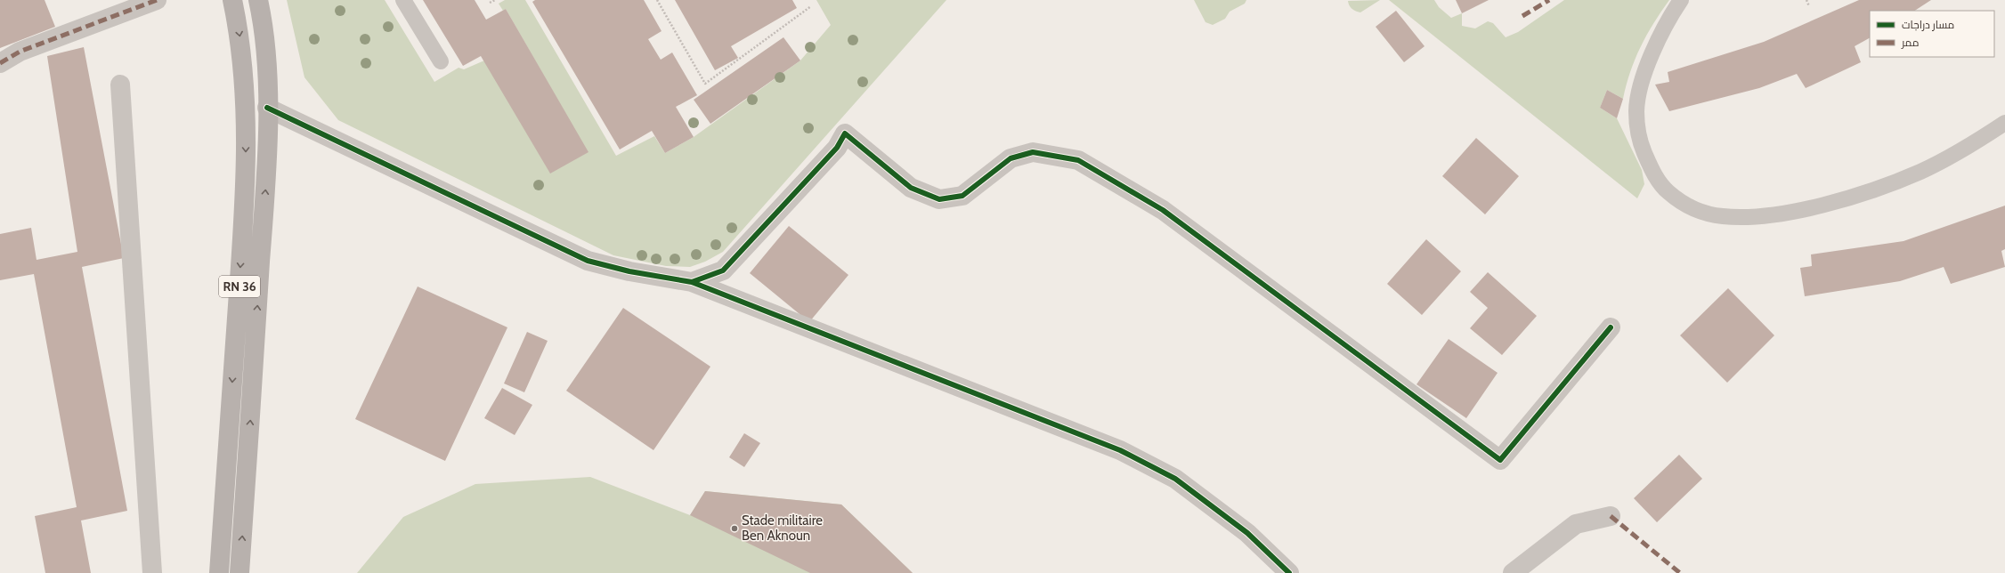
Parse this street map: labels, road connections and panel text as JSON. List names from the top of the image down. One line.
{"streets":{"main road":["RN 36"]},"places":["Stade militaire Ben Aknoun"],"legend":["مسار دراجات","ممر"]}
